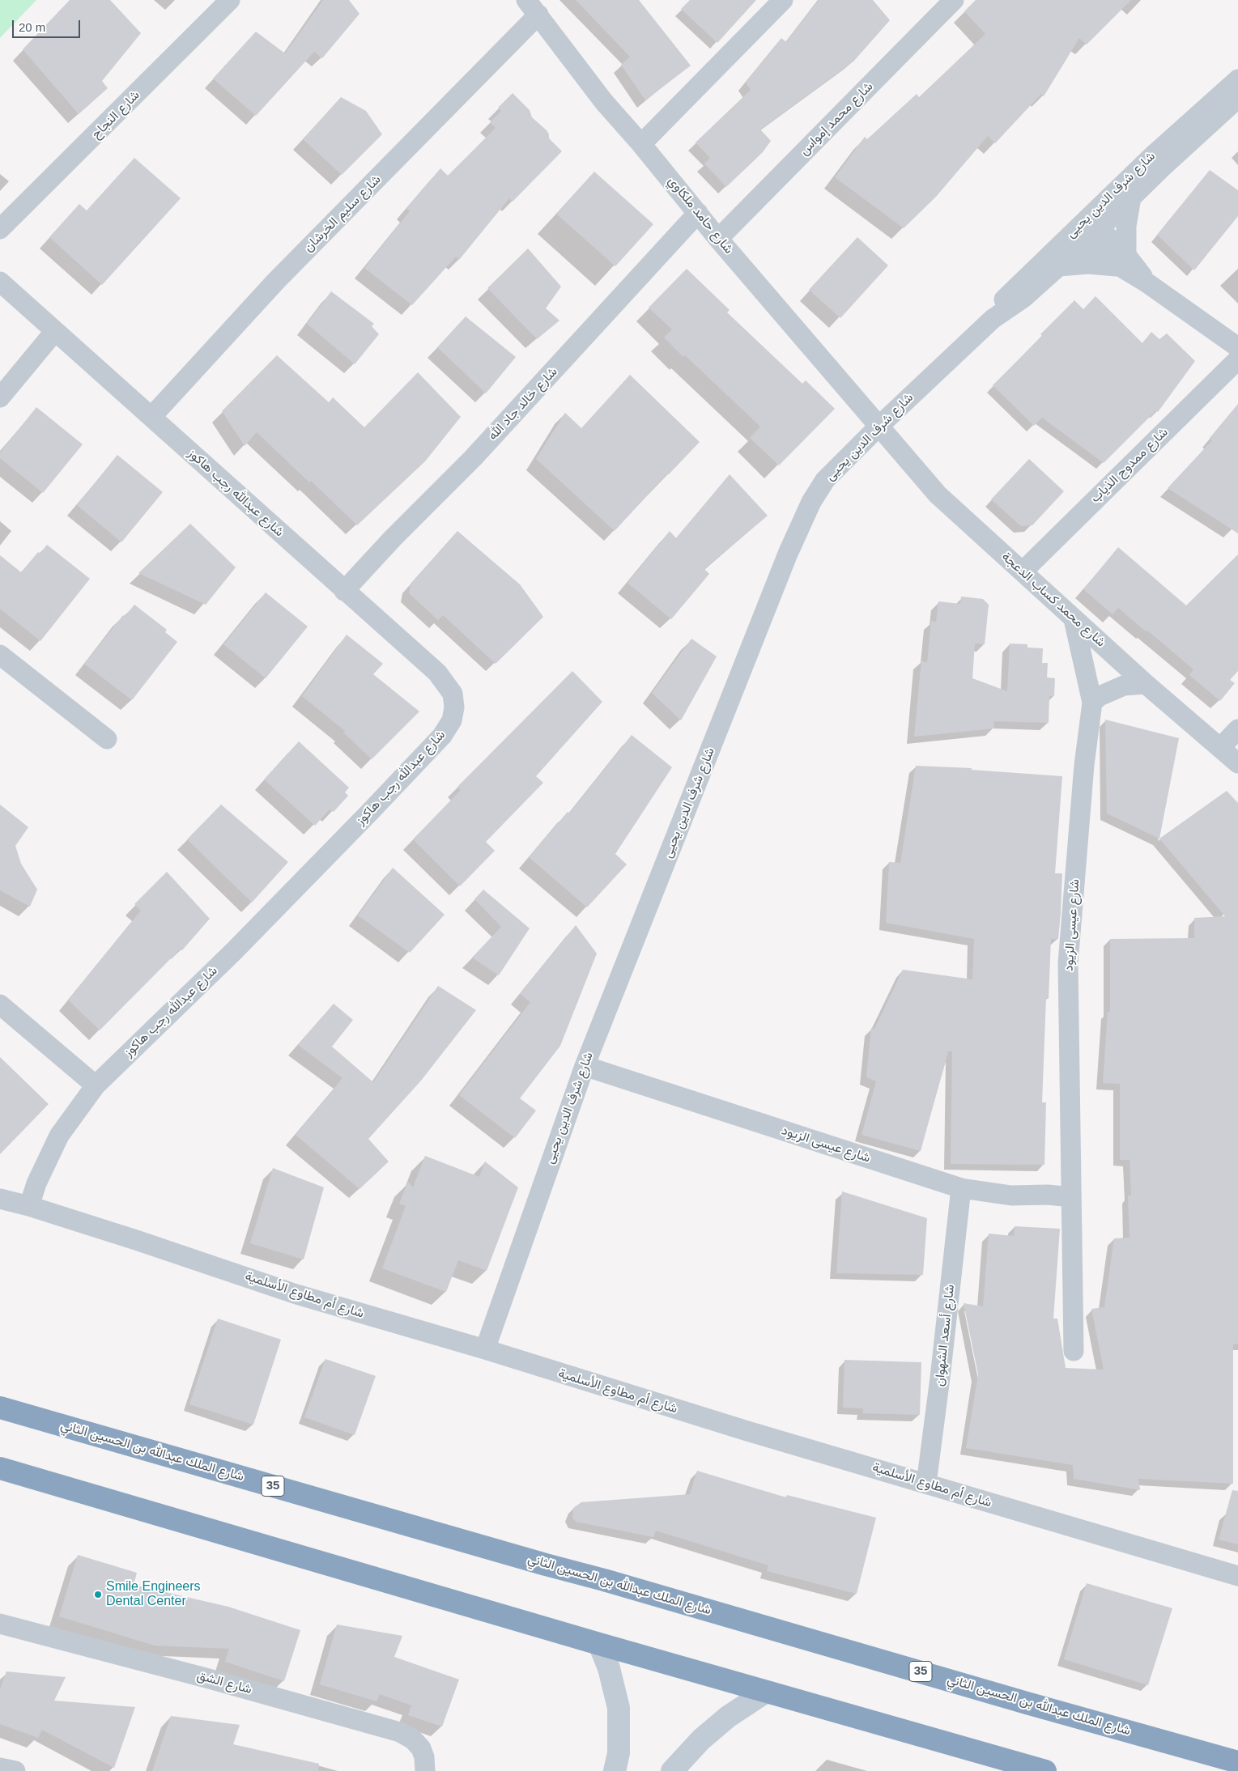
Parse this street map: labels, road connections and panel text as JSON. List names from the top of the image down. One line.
{"streets":{"highway":["شارع الملك عبدالله بن الحسين الثاني","35"],"street":["شارع النجاح","شارع محمد إمواس","شارع شرف الدين يحيى","شارع سليم الخرشان","شارع حامد ملكاوي","شارع خالد جاد الله","شارع ممدوح الذياب","شارع عبدالله رجب هاكوز","شارع محمد كساب الدعجة","شارع عيسى الزيود","شارع أم مطاوع الأسلمية","شارع أسعد الشهوان","شارع الشق"]},"crossings":[["شارع محمد إمواس","شارع حامد ملكاوي"],["شارع شرف الدين يحيى","شارع حامد ملكاوي"],["شارع شرف الدين يحيى","شارع محمد كساب الدعجة"],["شارع شرف الدين يحيى","شارع عيسى الزيود"],["شارع شرف الدين يحيى","شارع أم مطاوع الأسلمية"],["شارع سليم الخرشان","شارع حامد ملكاوي"],["شارع سليم الخرشان","شارع عبدالله رجب هاكوز"],["شارع حامد ملكاوي","شارع خالد جاد الله"],["شارع حامد ملكاوي","شارع محمد كساب الدعجة"],["شارع خالد جاد الله","شارع عبدالله رجب هاكوز"],["شارع ممدوح الذياب","شارع محمد كساب الدعجة"],["شارع عبدالله رجب هاكوز","شارع أم مطاوع الأسلمية"],["شارع محمد كساب الدعجة","شارع عيسى الزيود"],["شارع عيسى الزيود","شارع أسعد الشهوان"],["شارع أم مطاوع الأسلمية","شارع أسعد الشهوان"]],"places":["Smile Engineers Dental Center"],"scale_bar":"20 m"}
